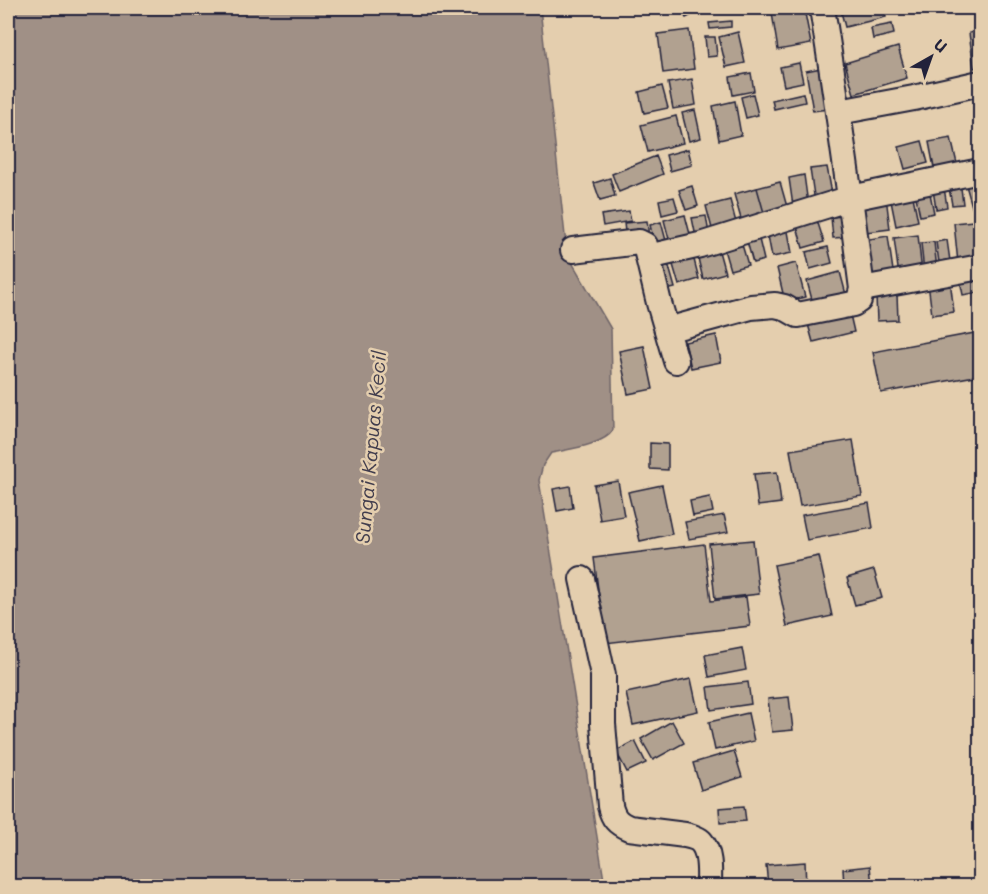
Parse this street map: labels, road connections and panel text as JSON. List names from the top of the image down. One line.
{"water":["Sungai Kapuas Kecil"],"north":"top right"}
